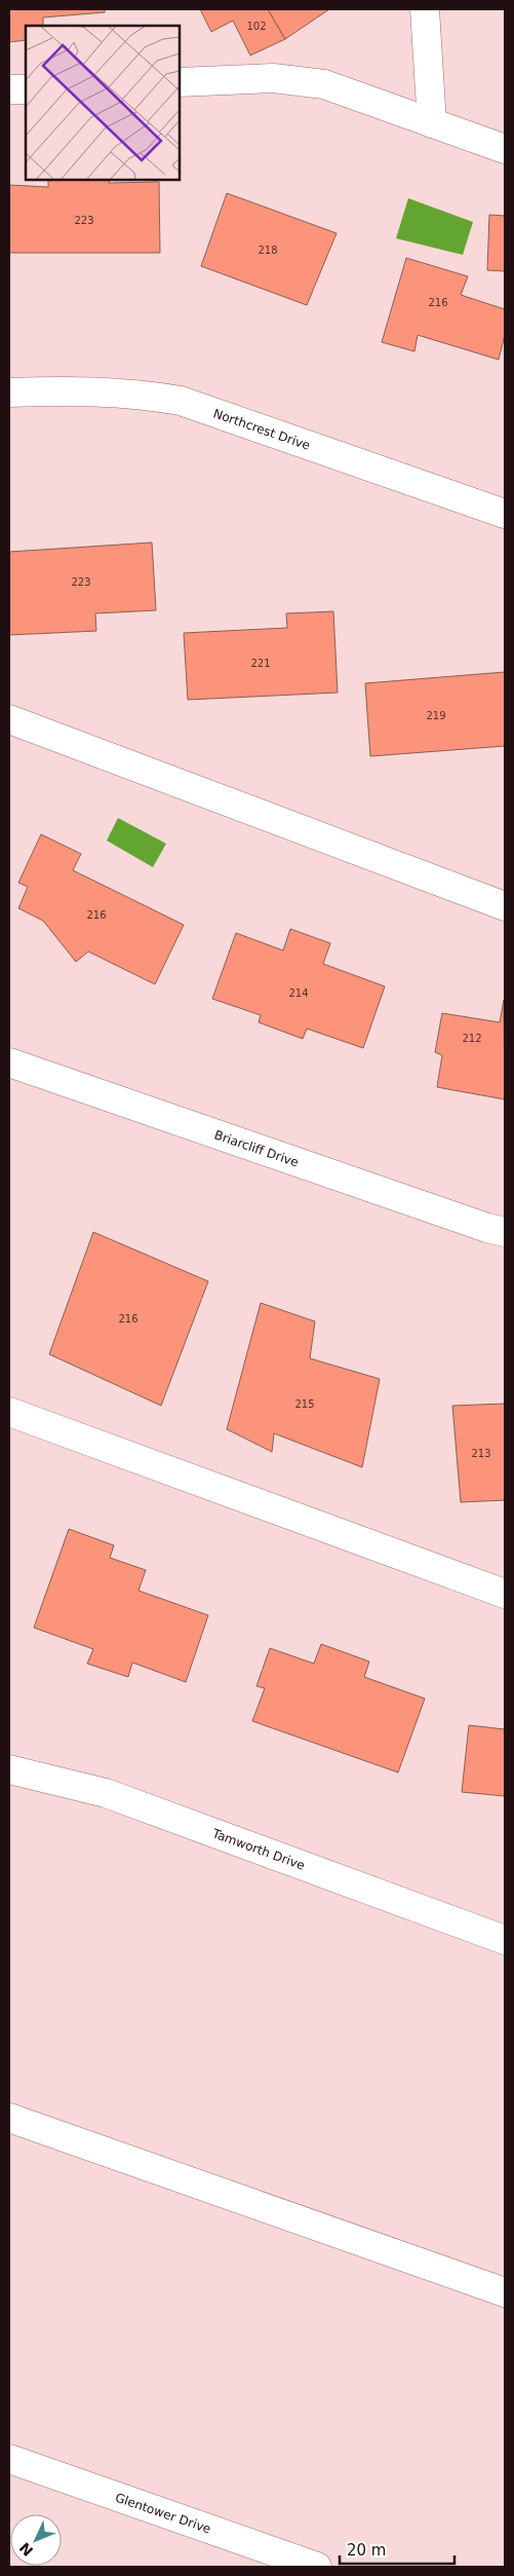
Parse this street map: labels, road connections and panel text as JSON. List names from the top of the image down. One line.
{"streets":{"street":["Northcrest Drive","Briarcliff Drive","Tamworth Drive","Glentower Drive"]},"house_numbers":["102","223","218","216","223","221","219","216","214","212","216","215","213"],"scale_bar":"20 m","north":"bottom left"}
